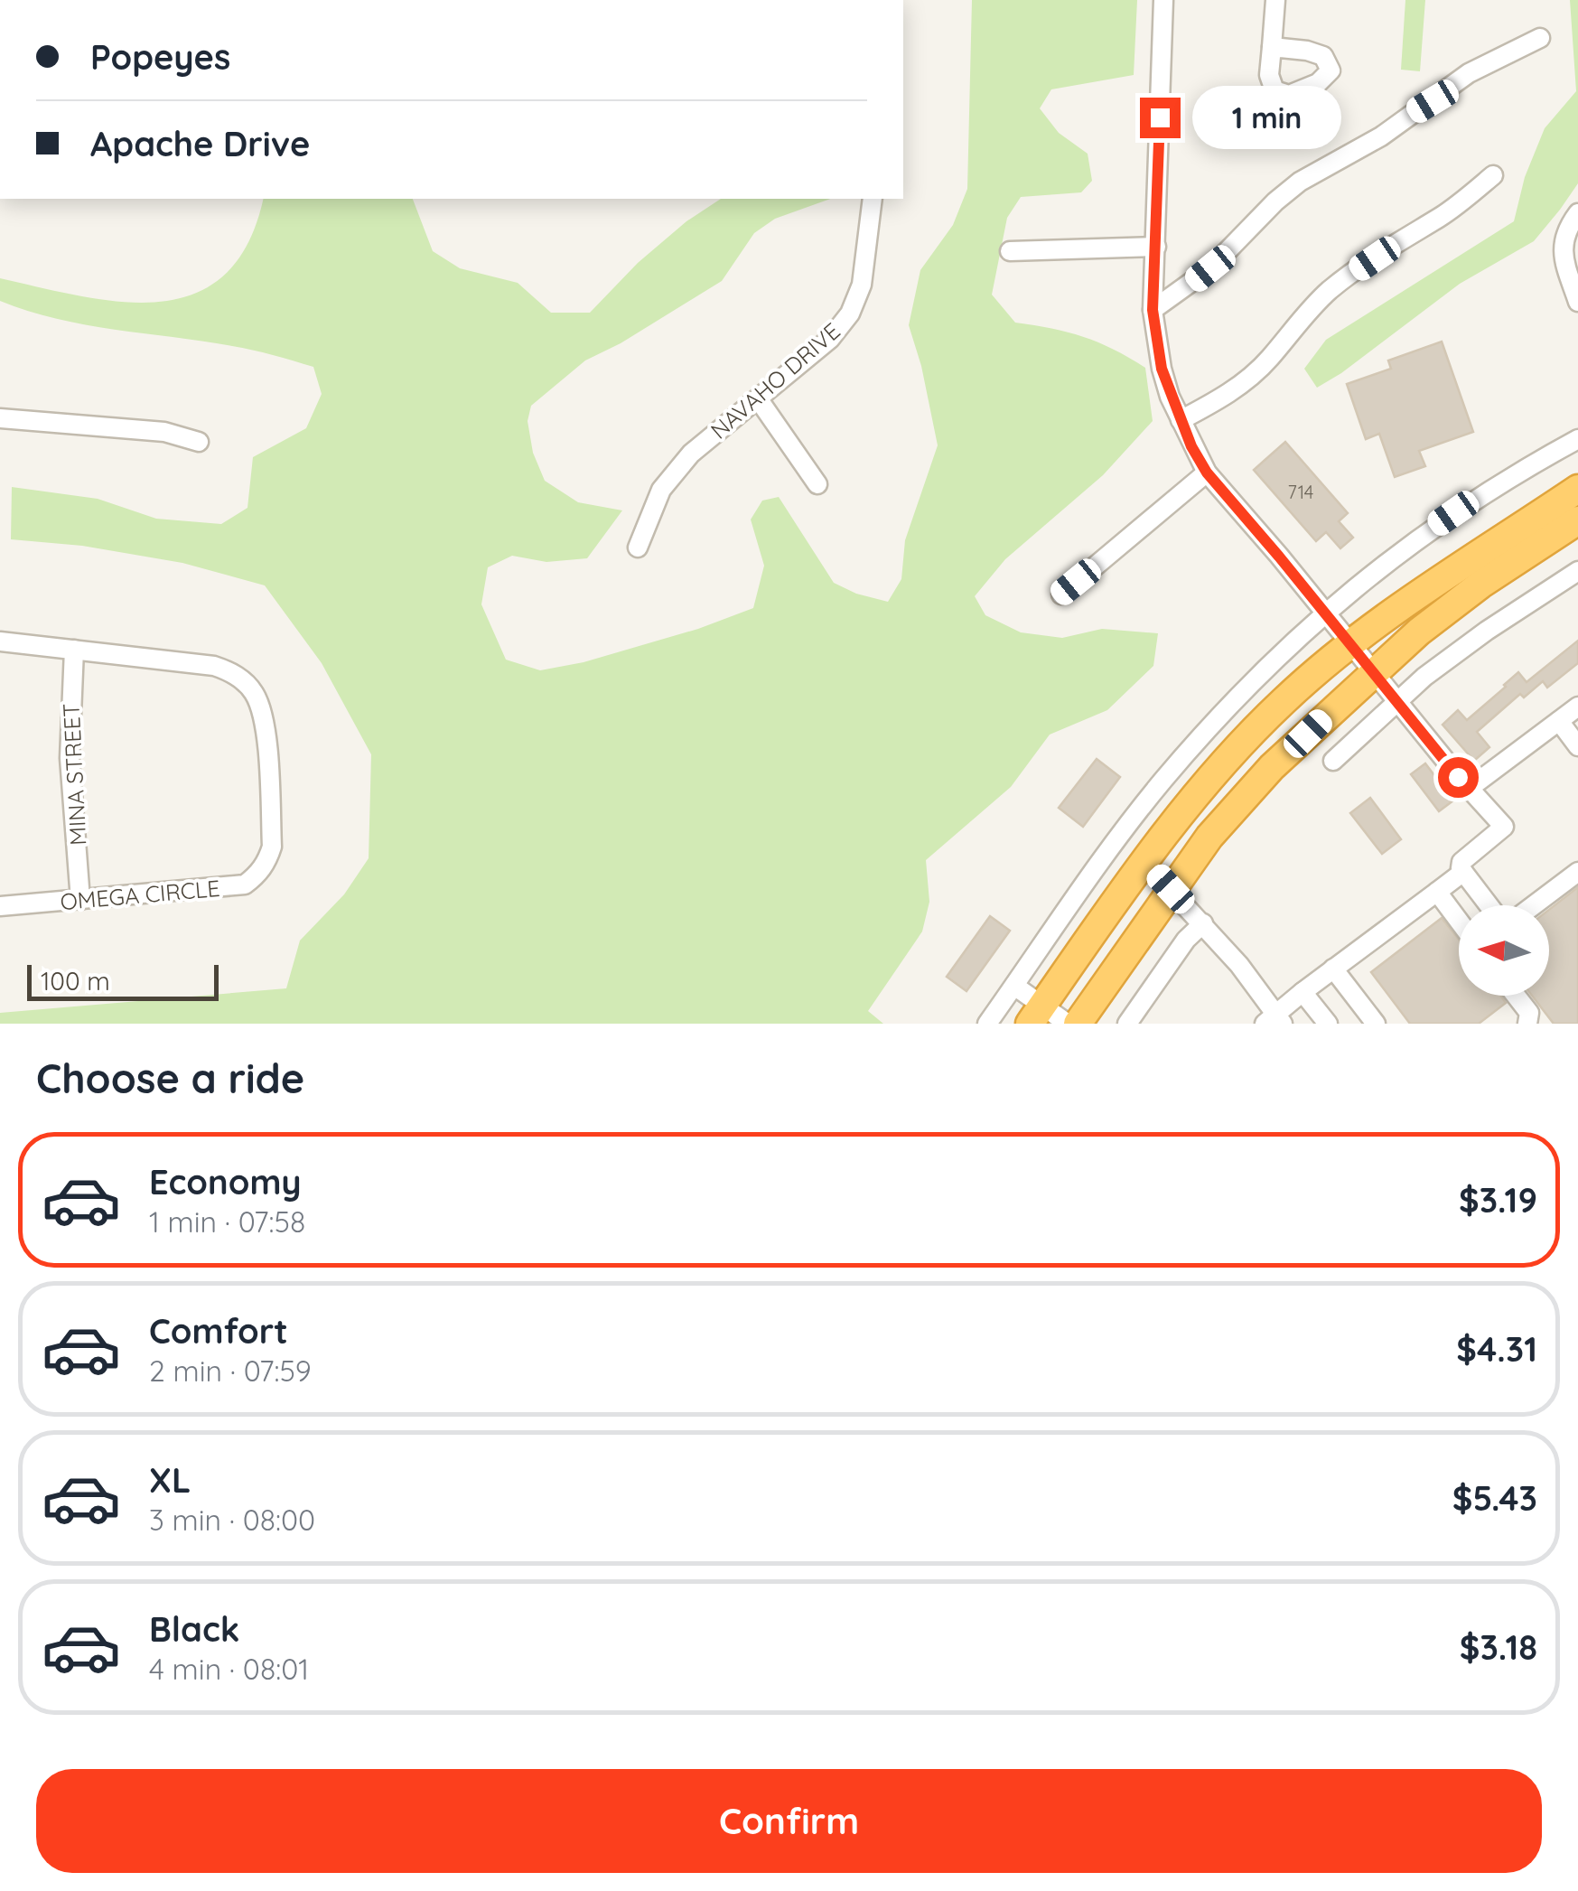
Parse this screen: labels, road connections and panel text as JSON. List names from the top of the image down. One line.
{"streets":{"street":["NAVAHO DRIVE","MINA STREET","OMEGA CIRCLE"]},"crossings":[["MINA STREET","OMEGA CIRCLE"]],"house_numbers":["714"],"scale_bar":"100 m","north":"left","page":{"banner":["Popeyes","Apache Drive"],"bubble":"1 min","scale":"100 m","heading":"Choose a ride","list":[{"name":"Economy","note":"1 min · 07:58","value":"$3.19"},{"name":"Comfort","note":"2 min · 07:59","value":"$4.31"},{"name":"XL","note":"3 min · 08:00","value":"$5.43"},{"name":"Black","note":"4 min · 08:01","value":"$3.18"}],"buttons":"Confirm"}}
